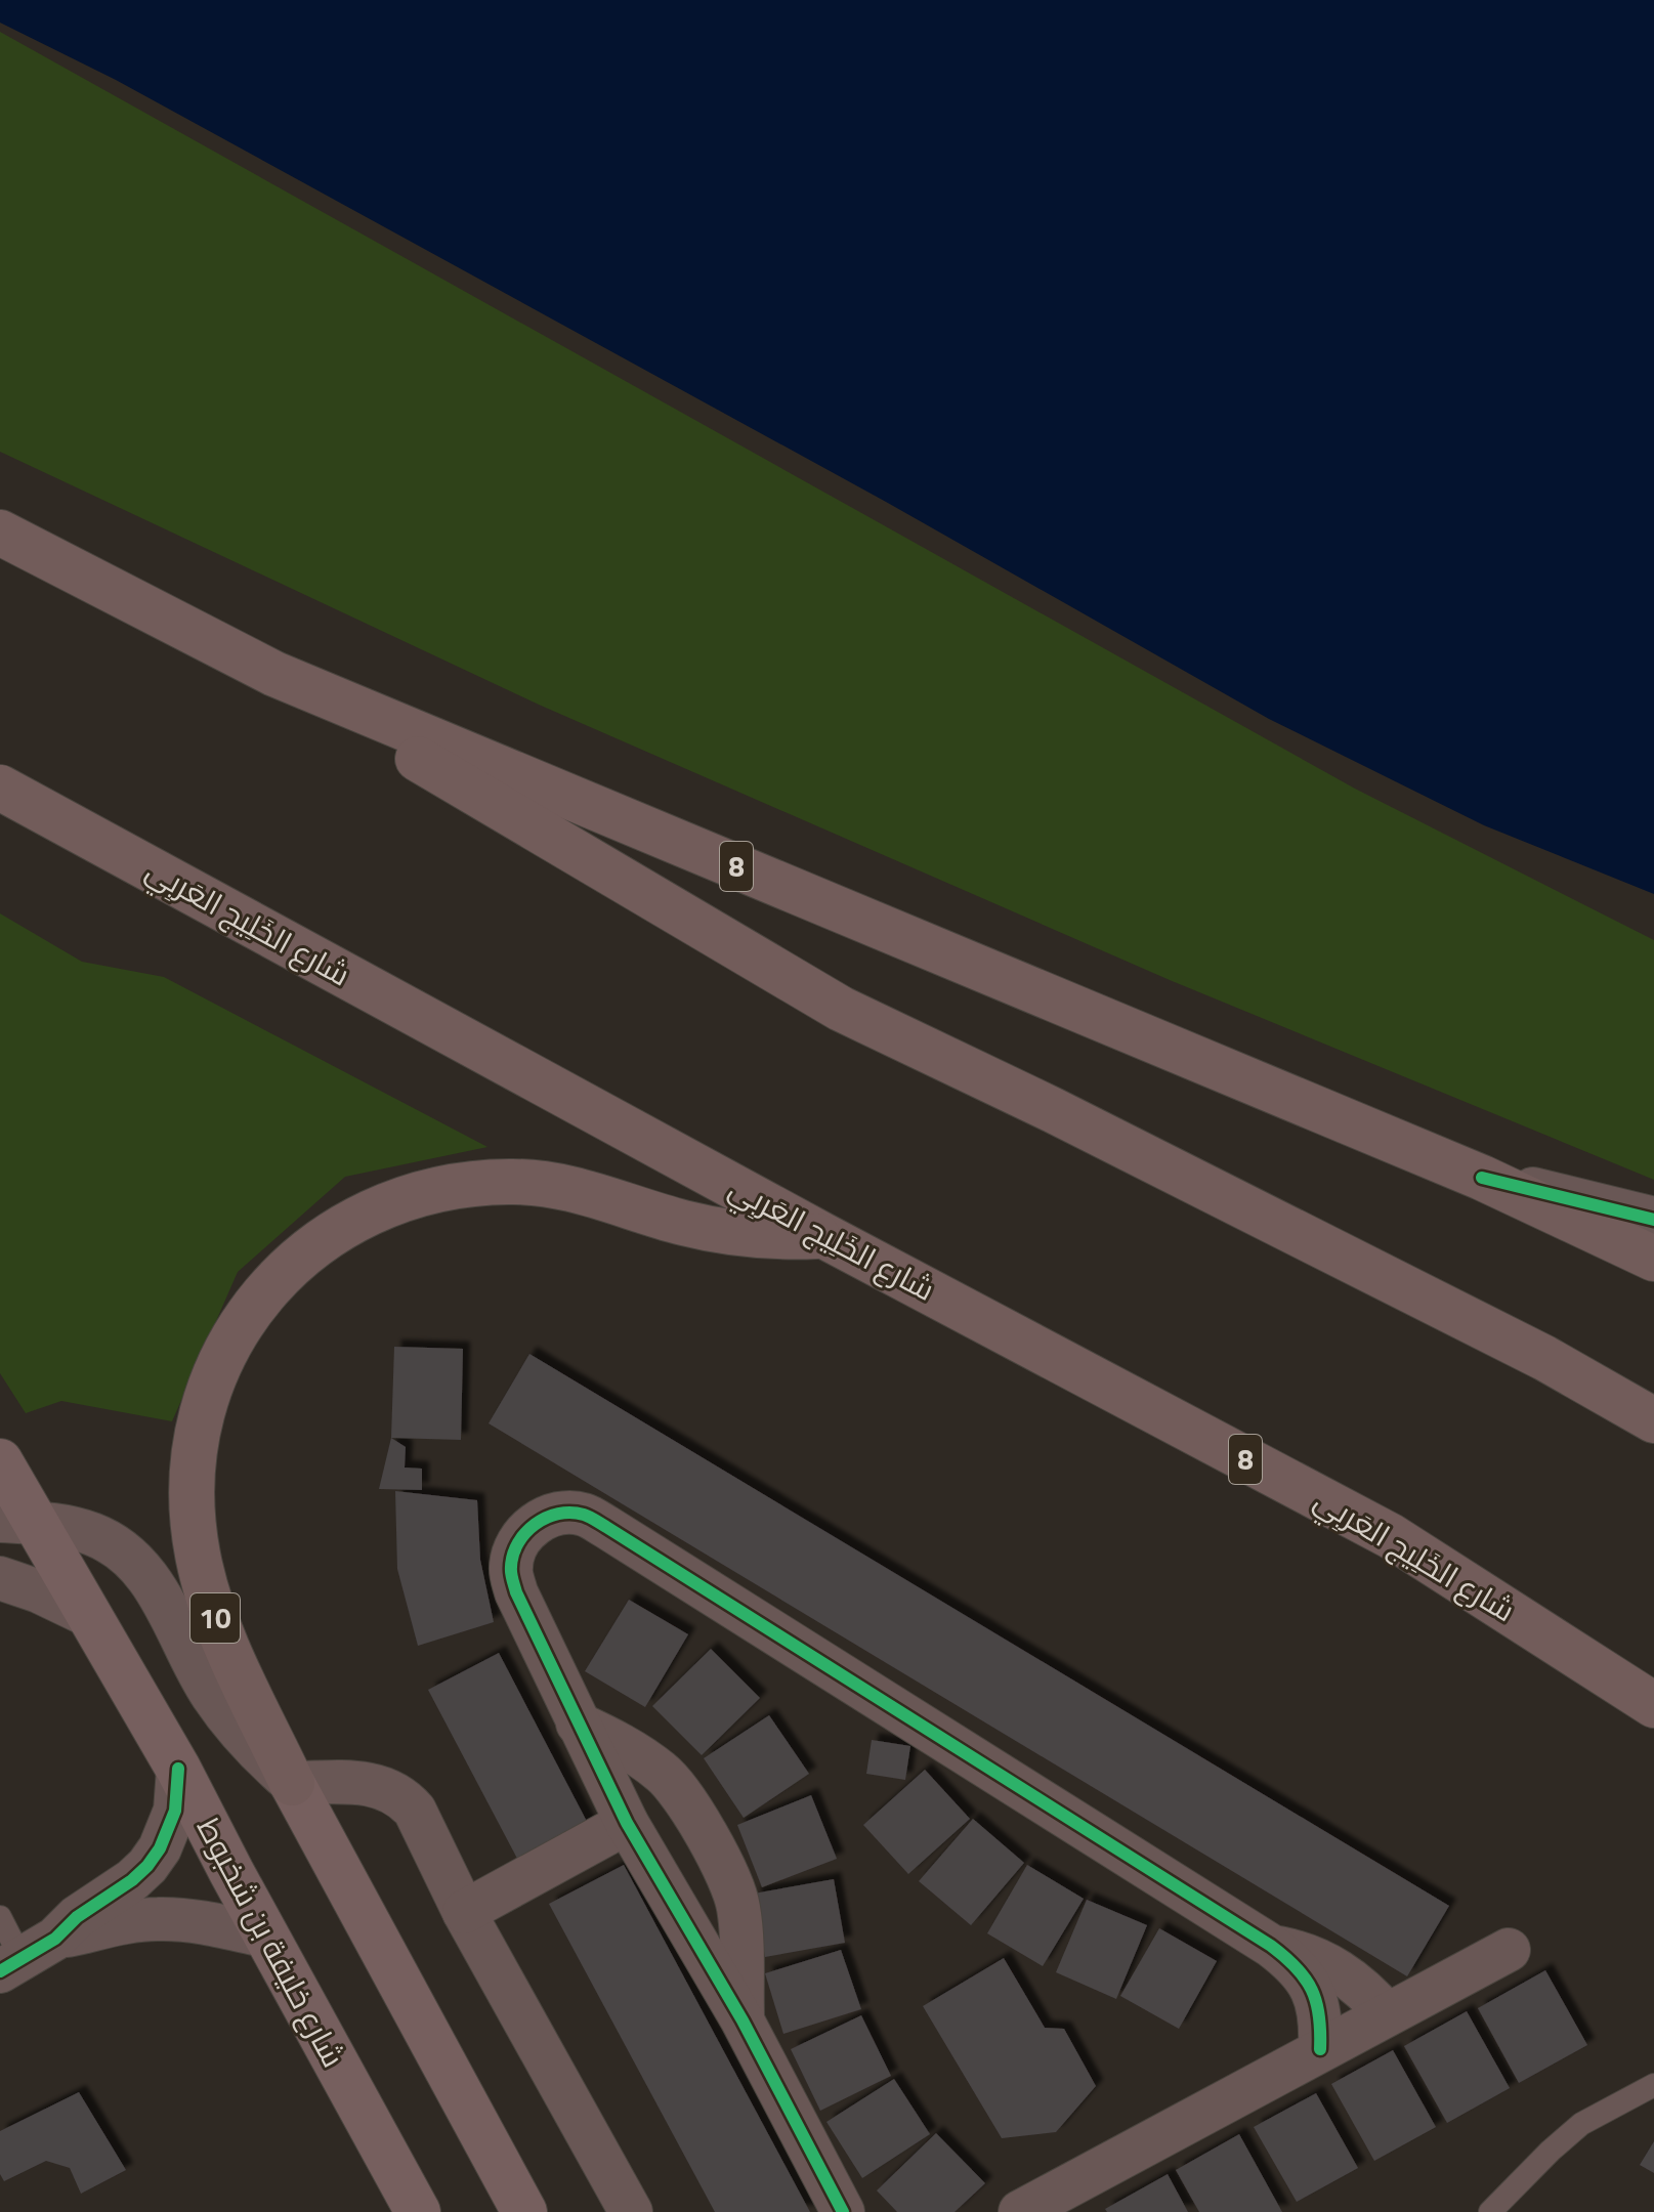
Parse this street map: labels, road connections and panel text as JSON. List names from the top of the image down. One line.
{"streets":{"highway":["8","شارع الخَلِيج العَربِي","10"],"main road":["شارع خليفة بن شخبوط"]},"crossings":[["شارع الخَلِيج العَربِي","10"]]}
